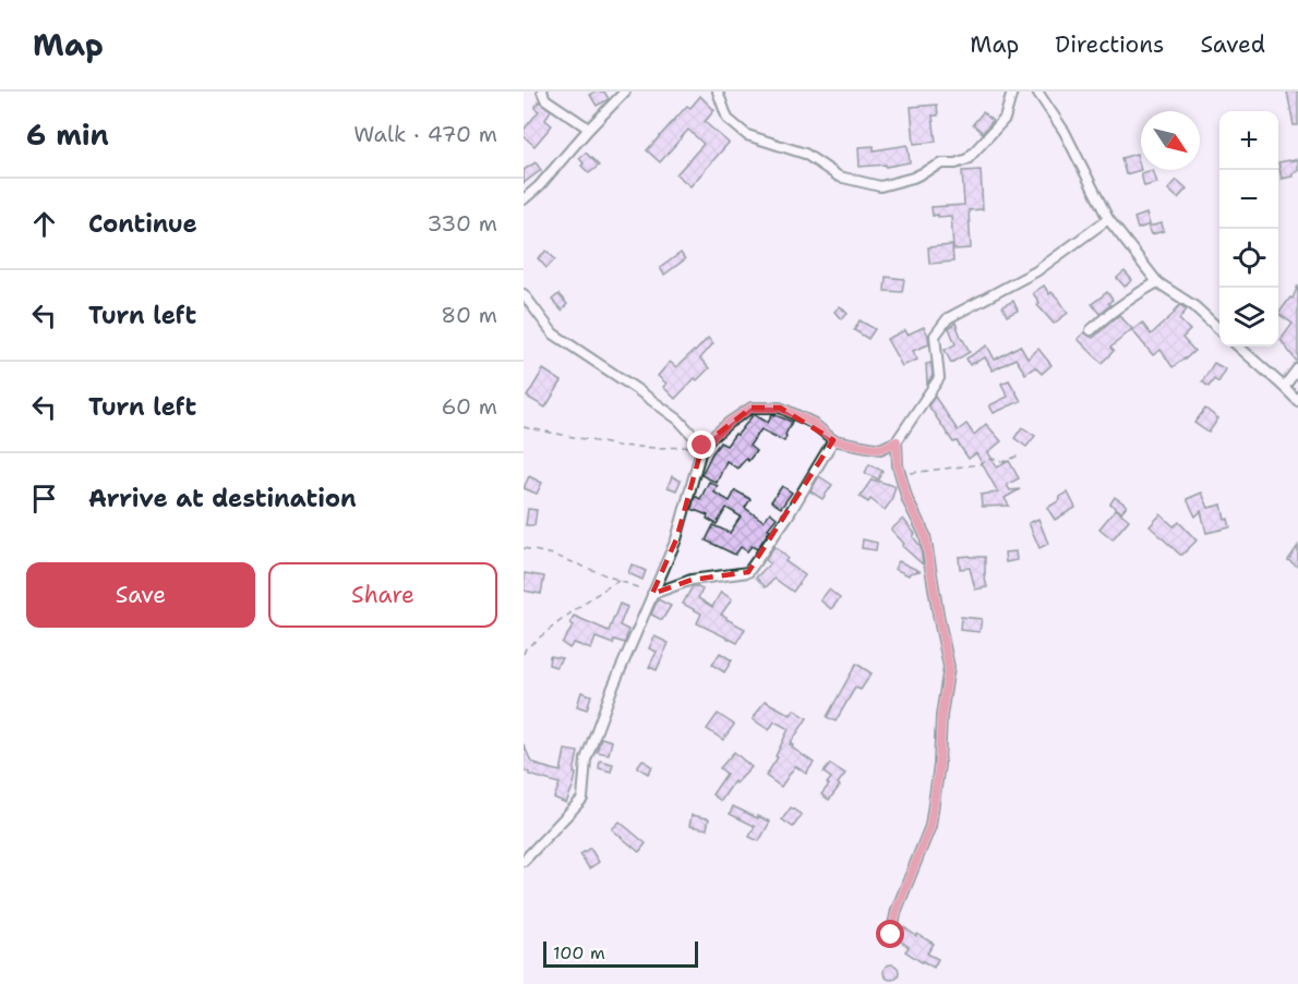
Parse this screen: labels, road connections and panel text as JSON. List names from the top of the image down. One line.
{"scale_bar":"100 m","north":"bottom right","page":{"header":"Map","nav":["Map","Directions","Saved"],"heading":["6 min","Walk · 470 m"],"map_buttons":["+","−"],"list":[["Continue","330 m"],["Turn left","80 m"],["Turn left","60 m"],"Arrive at destination"],"buttons":["Save","Share"],"scale":"100 m"}}
